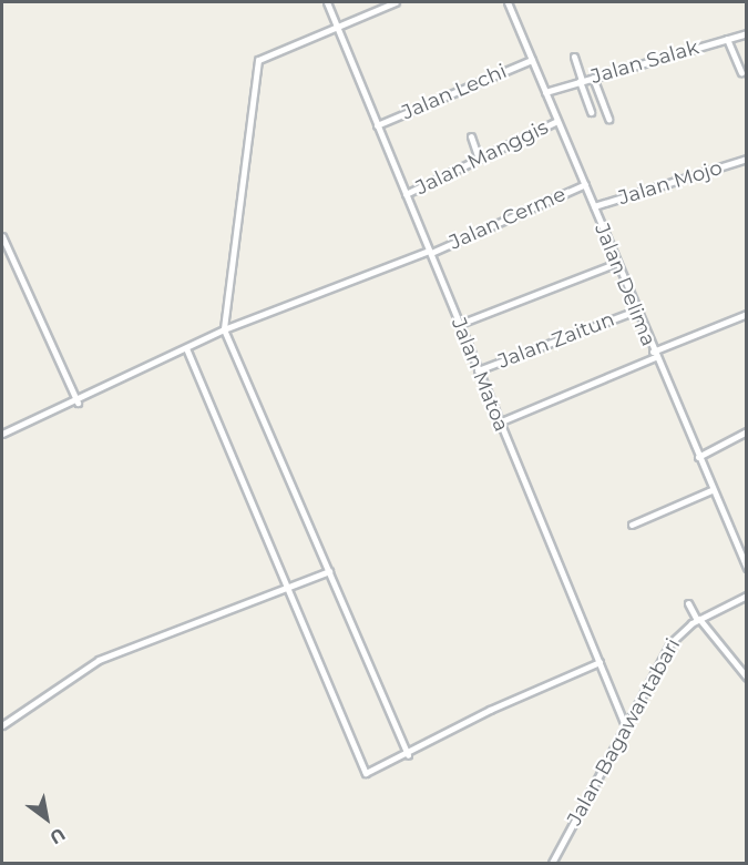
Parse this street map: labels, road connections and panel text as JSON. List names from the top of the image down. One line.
{"streets":{"street":["Jalan Salak","Jalan Lechi","Jalan Manggis","Jalan Mojo","Jalan Cerme","Jalan Delima","Jalan Zaitun","Jalan Matoa","Jalan Bagawantabari"]},"crossings":[["Jalan Salak","Jalan Delima"],["Jalan Lechi","Jalan Delima"],["Jalan Lechi","Jalan Matoa"],["Jalan Manggis","Jalan Delima"],["Jalan Manggis","Jalan Matoa"],["Jalan Mojo","Jalan Delima"],["Jalan Cerme","Jalan Delima"],["Jalan Cerme","Jalan Matoa"],["Jalan Delima","Jalan Zaitun"],["Jalan Zaitun","Jalan Matoa"],["Jalan Matoa","Jalan Bagawantabari"]],"north":"bottom right"}
